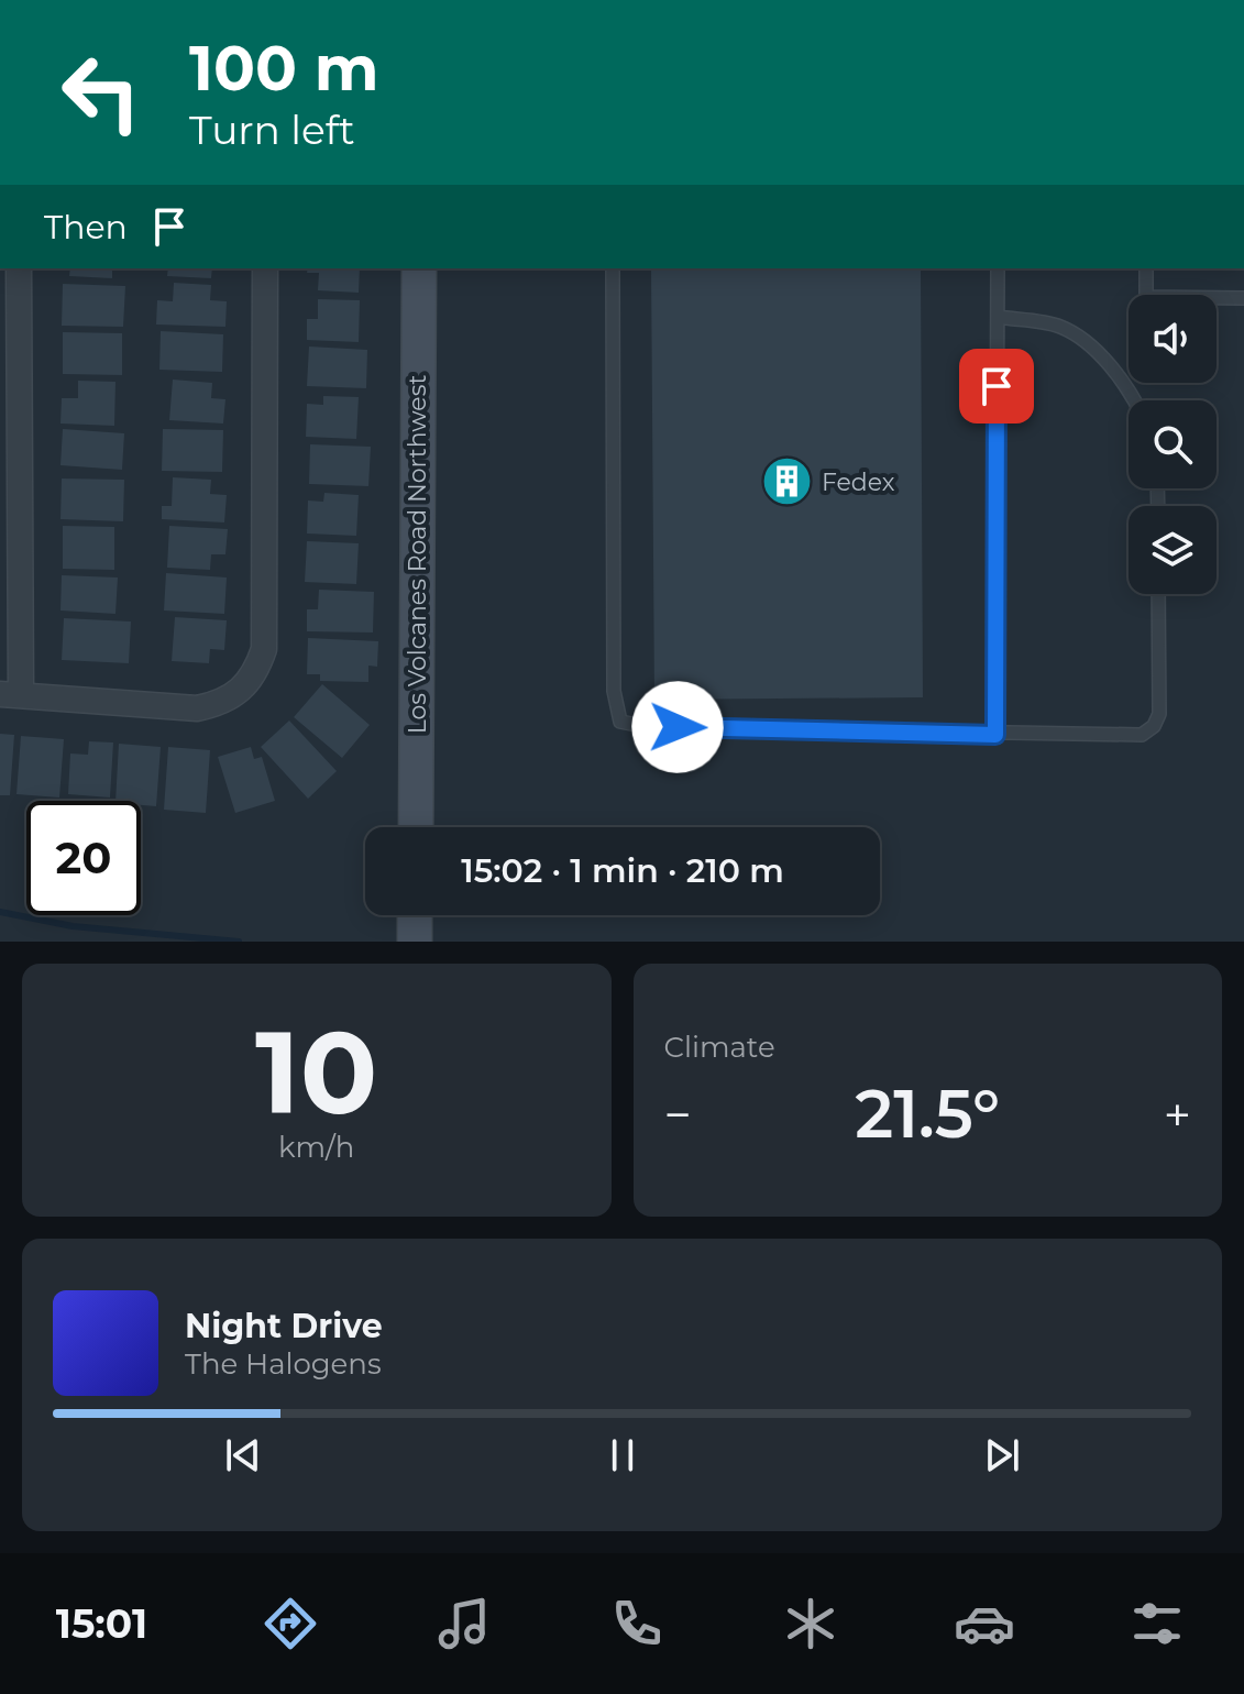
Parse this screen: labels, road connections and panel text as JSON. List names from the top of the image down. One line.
{"streets":{"street":["Los Volcanes Road Northwest"]},"places":{"building":["Fedex"]},"page":{"turn":["100 m","Turn left"],"then":"Then","limit":"20","trip":"15:02 · 1 min · 210 m","tile":[["10","km/h"],"Climate"],"heat":["−","21.5°","+"],"song":["Night Drive","The Halogens"],"tabs":"15:01"}}
